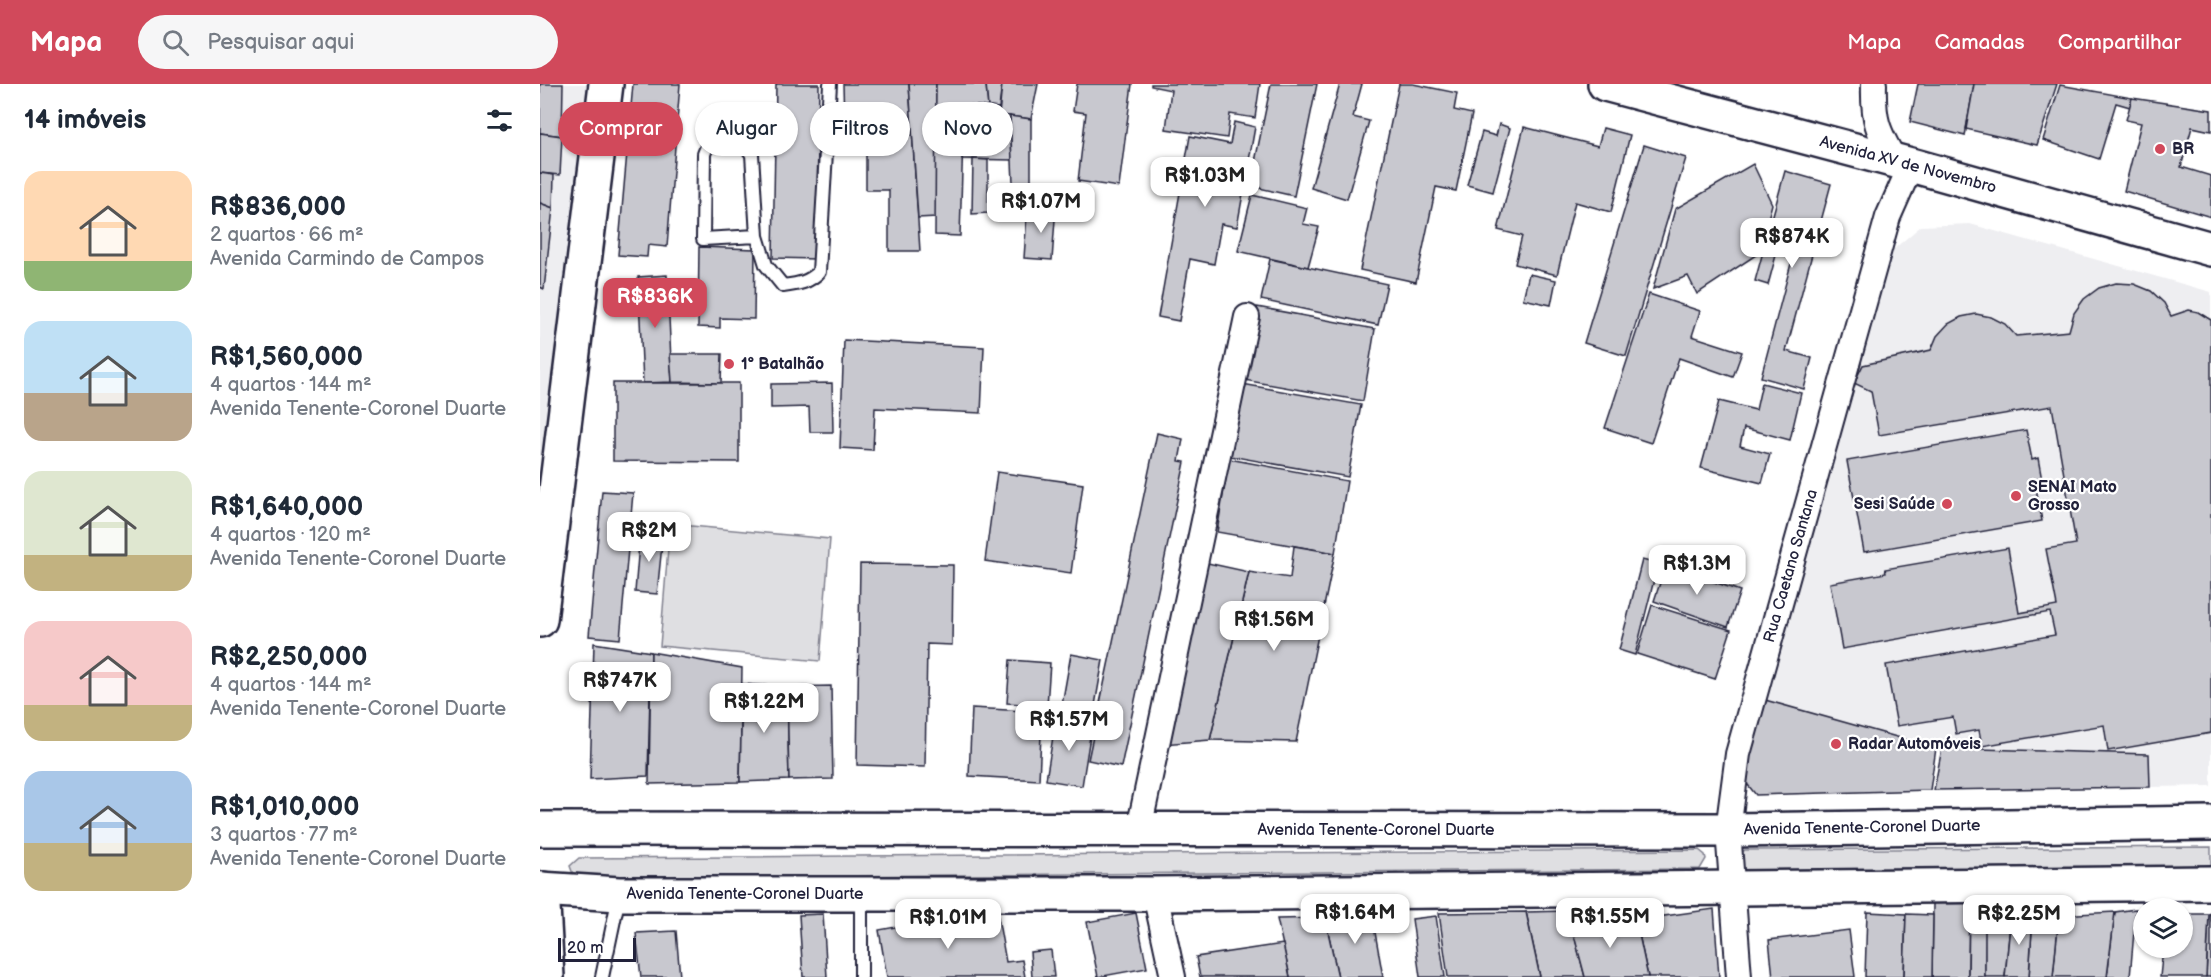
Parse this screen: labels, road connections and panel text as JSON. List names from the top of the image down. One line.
{"streets":{"main road":["Avenida XV de Novembro","Avenida Tenente-Coronel Duarte"],"street":["Rua Caetano Santana"]},"crossings":[["Avenida XV de Novembro","Rua Caetano Santana"],["Rua Caetano Santana","Avenida Tenente-Coronel Duarte"]],"places":["BR","1º Batalhão","SENAI Mato Grosso","Sesi Saúde","Radar Automóveis"],"scale_bar":"20 m","page":{"header":"Mapa","search":"Pesquisar aqui","nav":["Mapa","Camadas","Compartilhar"],"heading":"14 imóveis","chip":["Comprar","Alugar","Filtros","Novo"],"list":[{"name":"R$836,000","note":"2 quartos · 66 m² · Avenida Carmindo de Campos"},{"name":"R$1,560,000","note":"4 quartos · 144 m² · Avenida Tenente-Coronel Duarte"},{"name":"R$1,640,000","note":"4 quartos · 120 m² · Avenida Tenente-Coronel Duarte"},{"name":"R$2,250,000","note":"4 quartos · 144 m² · Avenida Tenente-Coronel Duarte"},{"name":"R$1,010,000","note":"3 quartos · 77 m² · Avenida Tenente-Coronel Duarte"}],"price":["R$1.03M","R$1.07M","R$874K","R$836K","R$2M","R$1.3M","R$1.56M","R$747K","R$1.22M","R$1.57M","R$1.64M","R$2.25M","R$1.55M","R$1.01M"],"scale":"20 m"}}
